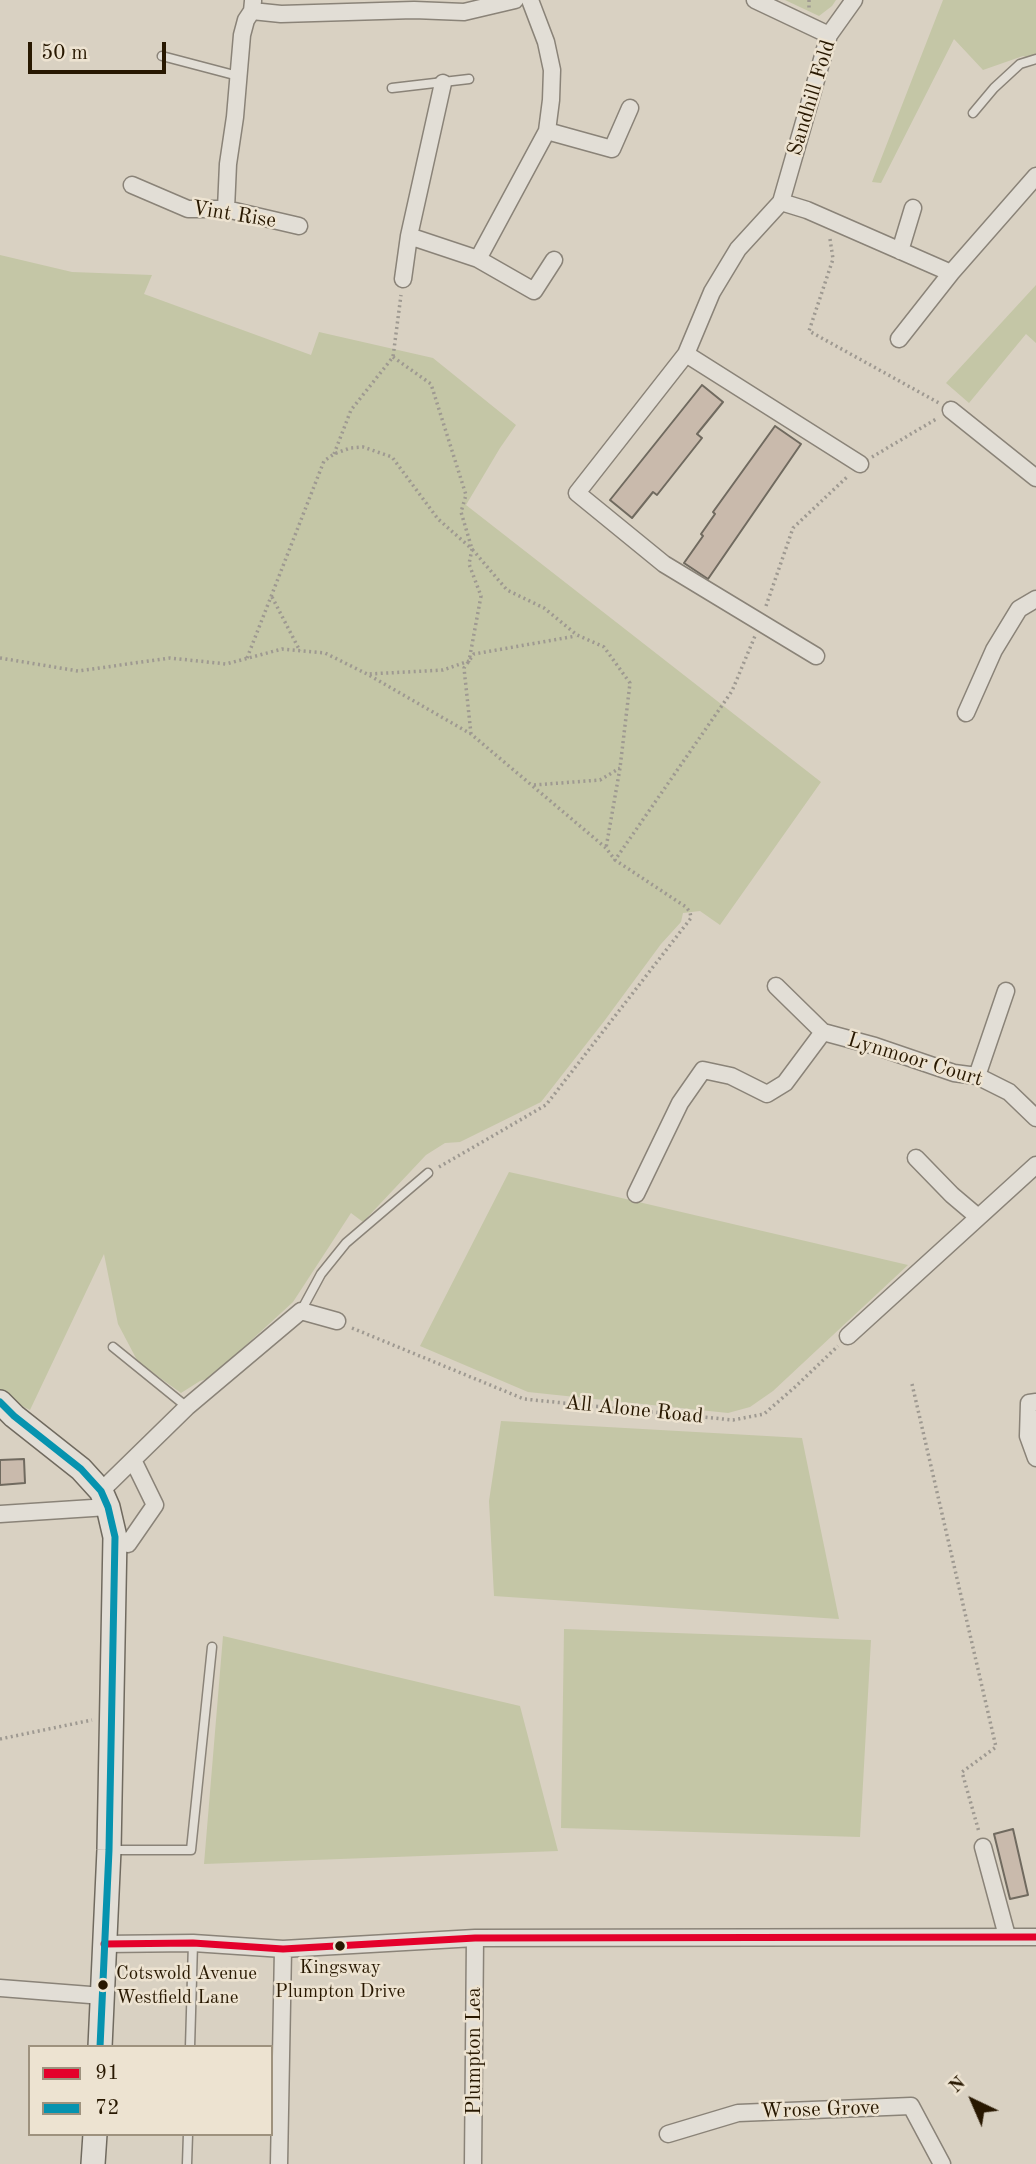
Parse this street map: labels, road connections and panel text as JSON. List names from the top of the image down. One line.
{"streets":{"street":["Sandhill Fold","Vint Rise","Lynmoor Court","Plumpton Lea","Wrose Grove"],"path":["All Alone Road"]},"places":["Kingsway Plumpton Drive","Cotswold Avenue Westfield Lane"],"lines":["transit line 72","transit line 91"],"legend":["91","72"],"scale_bar":"50 m","north":"top left"}
